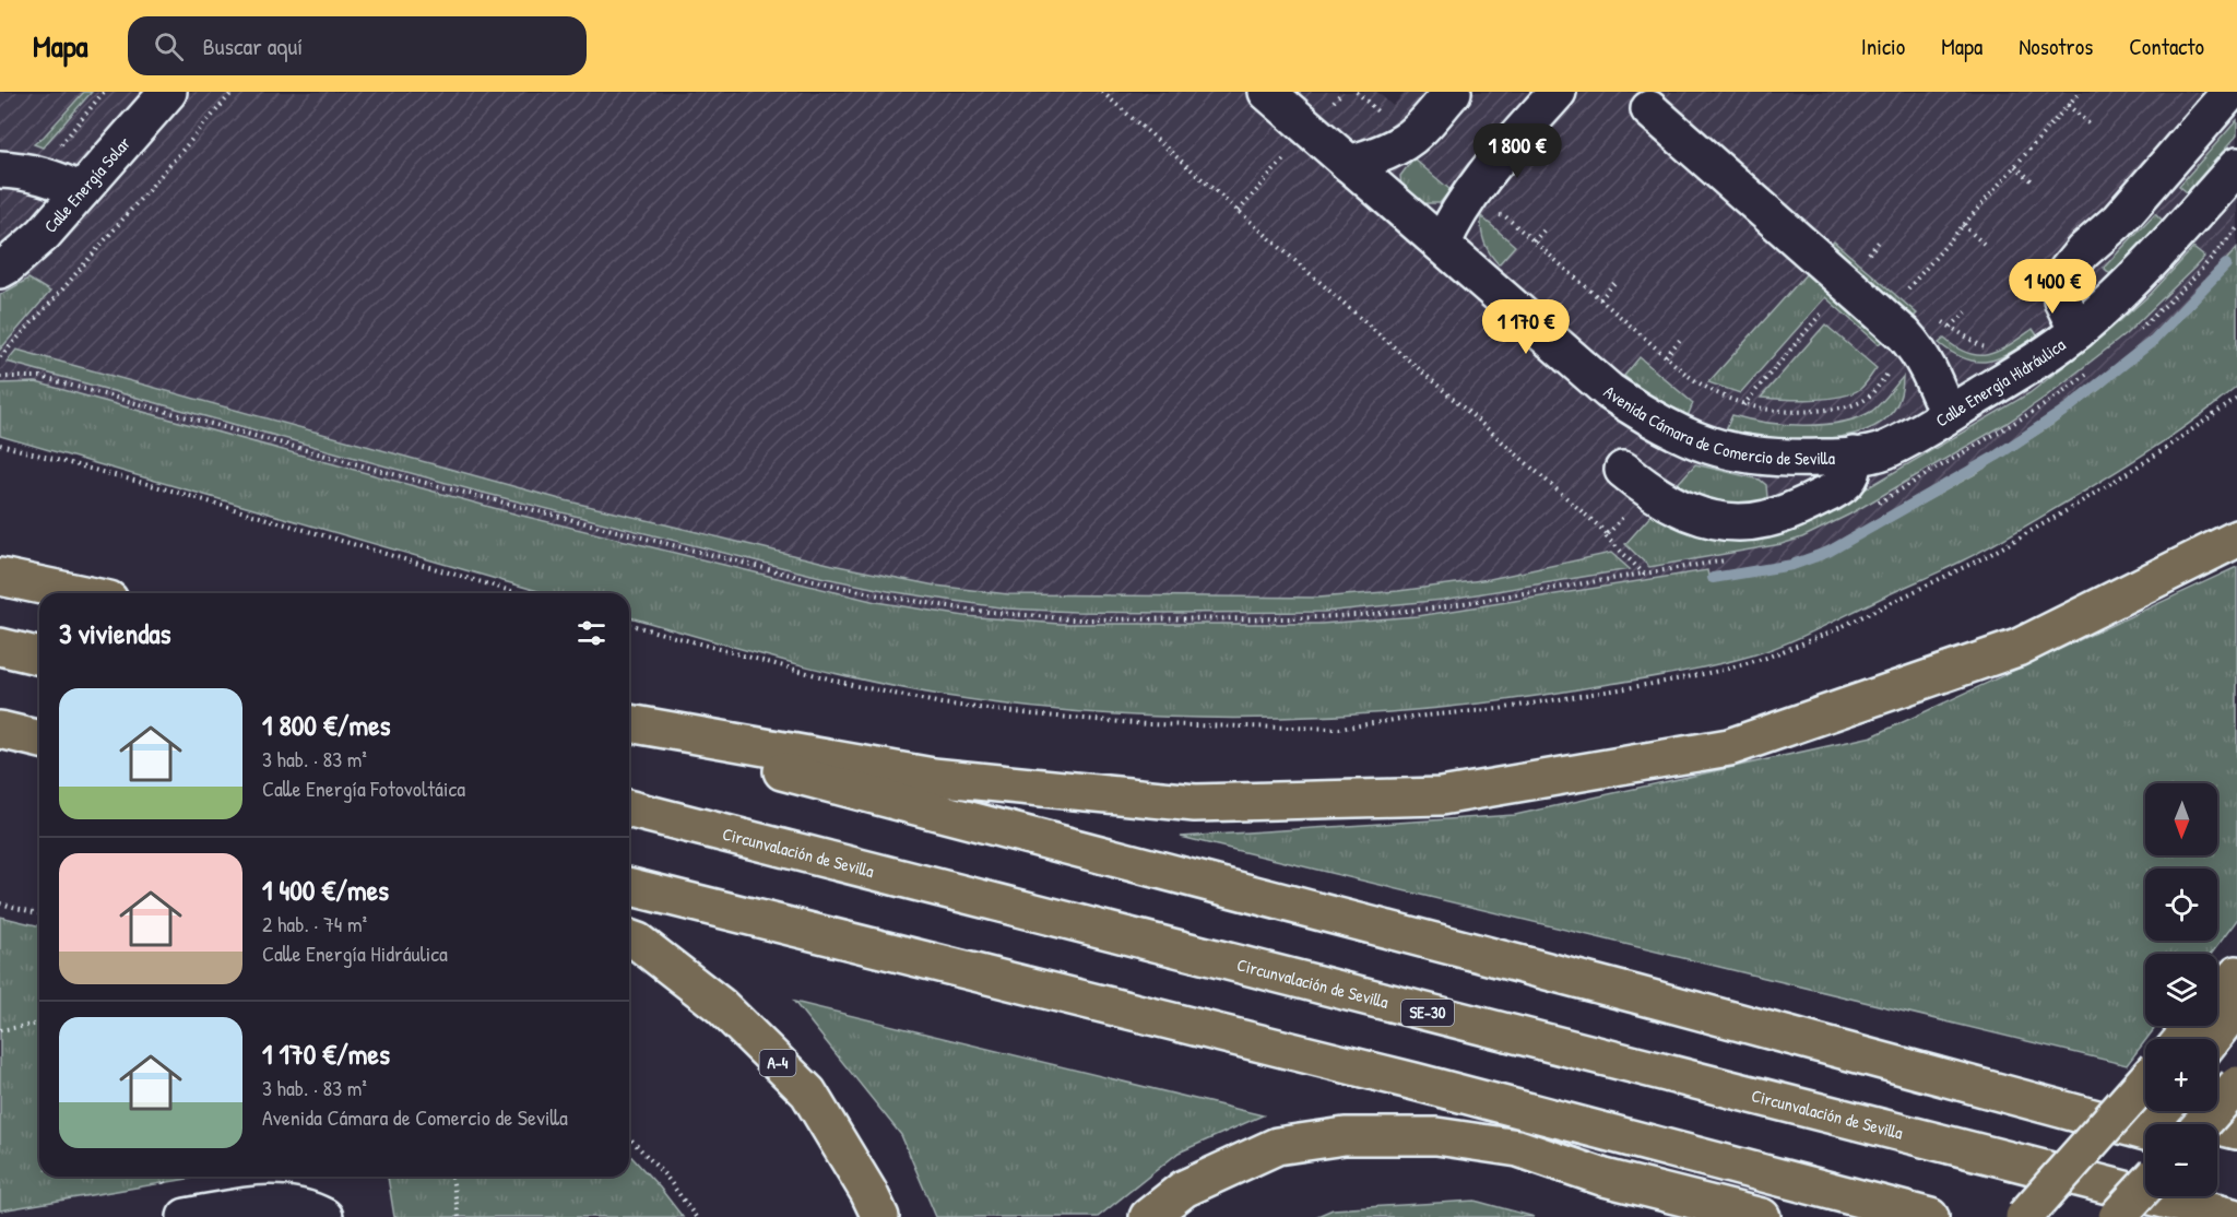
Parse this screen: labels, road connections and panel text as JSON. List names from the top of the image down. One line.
{"streets":{"highway":["Circunvalación de Sevilla","SE-30","A-4"],"street":["Calle Energía Solar","Calle Energía Hidráulica","Avenida Cámara de Comercio de Sevilla"]},"crossings":[["Calle Energía Hidráulica","Avenida Cámara de Comercio de Sevilla"]],"north":"bottom","page":{"header":"Mapa","search":"Buscar aquí","nav":["Inicio","Mapa","Nosotros","Contacto"],"price":["1 800 €","1 400 €","1 170 €"],"heading":"3 viviendas","list":[{"name":"1 800 €/mes","note":"3 hab. · 83 m² · Calle Energía Fotovoltáica"},{"name":"1 400 €/mes","note":"2 hab. · 74 m² · Calle Energía Hidráulica"},{"name":"1 170 €/mes","note":"3 hab. · 83 m² · Avenida Cámara de Comercio de Sevilla"}],"map_buttons":["+","−"]}}
